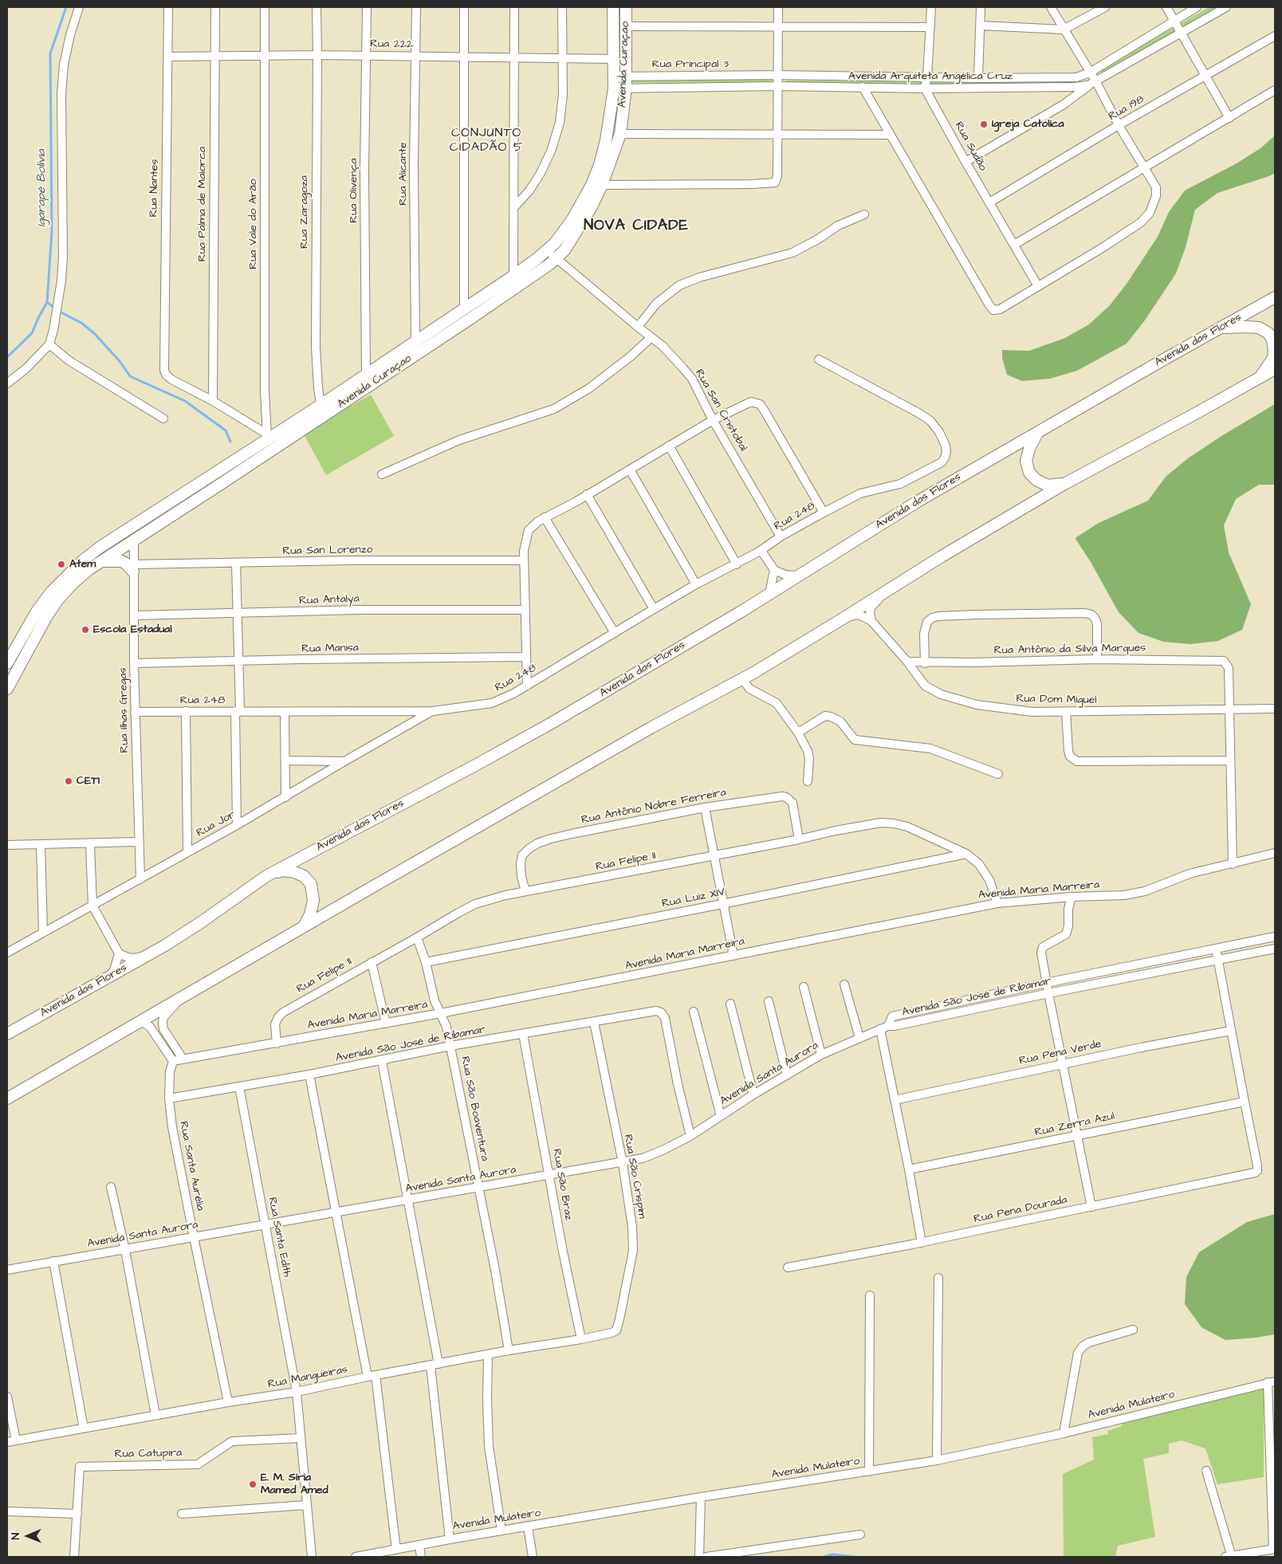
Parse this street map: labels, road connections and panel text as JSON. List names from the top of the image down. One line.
{"streets":{"main road":["Avenida Curaçao","Avenida das Flores"],"street":["Rua 222","Rua Principal 3","Avenida Arquiteta Angélica Cruz","Rua 198","Rua Sudão","Rua Alicante","Rua Nantes","Rua Olivença","Rua Palma de Maiorca","Rua Zaragoza","Rua Vale do Arão","Rua San Cristobal","Rua 248","Rua San Lorenzo","Rua Antalya","Rua Manisa","Rua Antônio da Silva Marques","Rua Dom Miguel","Rua Ilhas Gregas","Rua Antônio Nobre Ferreira","Rua Jor","Rua Felipe II","Avenida Maria Marreira","Rua Luiz XIV","Avenida São José de Ribamar","Rua Pena Verde","Avenida Santa Aurora","Rua São Boaventura","Rua Zerra Azul","Rua Santa Aurélia","Rua São Crispim","Rua São Braz","Rua Pena Dourada","Rua Santa Edith","Rua Mangueiras","Avenida Mulateiro","Rua Catupira"]},"crossings":[["Rua 222","Avenida Curaçao"],["Rua 222","Rua Alicante"],["Rua 222","Rua Nantes"],["Rua 222","Rua Olivença"],["Rua 222","Rua Palma de Maiorca"],["Rua 222","Rua Zaragoza"],["Rua 222","Rua Vale do Arão"],["Avenida Curaçao","Rua Principal 3"],["Avenida Curaçao","Avenida Arquiteta Angélica Cruz"],["Avenida Curaçao","Rua Alicante"],["Avenida Curaçao","Rua Olivença"],["Avenida Curaçao","Rua Zaragoza"],["Avenida Curaçao","Rua Vale do Arão"],["Avenida Curaçao","Rua San Cristobal"],["Avenida Curaçao","Rua Ilhas Gregas"],["Rua Principal 3","Avenida Arquiteta Angélica Cruz"],["Avenida Arquiteta Angélica Cruz","Rua Sudão"],["Rua 198","Rua Sudão"],["Rua Nantes","Rua Palma de Maiorca"],["Rua San Cristobal","Rua 248"],["Rua 248","Rua Ilhas Gregas"],["Rua 248","Rua Jor"],["Rua San Lorenzo","Rua Ilhas Gregas"],["Rua Antalya","Rua Ilhas Gregas"],["Rua Manisa","Rua Ilhas Gregas"],["Rua Antônio da Silva Marques","Rua Dom Miguel"],["Rua Ilhas Gregas","Rua Jor"],["Rua Antônio Nobre Ferreira","Rua Felipe II"],["Rua Felipe II","Avenida Maria Marreira"],["Rua Felipe II","Rua Luiz XIV"],["Rua Felipe II","Rua São Boaventura"],["Avenida Maria Marreira","Rua São Boaventura"],["Rua Luiz XIV","Rua São Boaventura"],["Avenida São José de Ribamar","Avenida Santa Aurora"],["Avenida São José de Ribamar","Rua São Boaventura"],["Avenida São José de Ribamar","Rua Santa Aurélia"],["Avenida São José de Ribamar","Rua São Crispim"],["Avenida São José de Ribamar","Rua São Braz"],["Avenida São José de Ribamar","Rua Santa Edith"],["Avenida Santa Aurora","Rua São Boaventura"],["Avenida Santa Aurora","Rua Santa Aurélia"],["Avenida Santa Aurora","Rua São Crispim"],["Avenida Santa Aurora","Rua São Braz"],["Avenida Santa Aurora","Rua Santa Edith"],["Rua São Boaventura","Rua Mangueiras"],["Rua Zerra Azul","Rua Pena Dourada"],["Rua Santa Aurélia","Rua Mangueiras"],["Rua São Crispim","Rua Mangueiras"],["Rua São Braz","Rua Mangueiras"],["Rua Santa Edith","Rua Mangueiras"],["Rua Santa Edith","Rua Catupira"]],"districts":["CONJUNTO CIDADÃO 5","NOVA CIDADE"],"water":["Igarapé Bolívia"],"places":["Igreja Catolica","Atem","Escola Estadual","CETI","E. M. Síria Mamed Amed"],"north":"left"}
